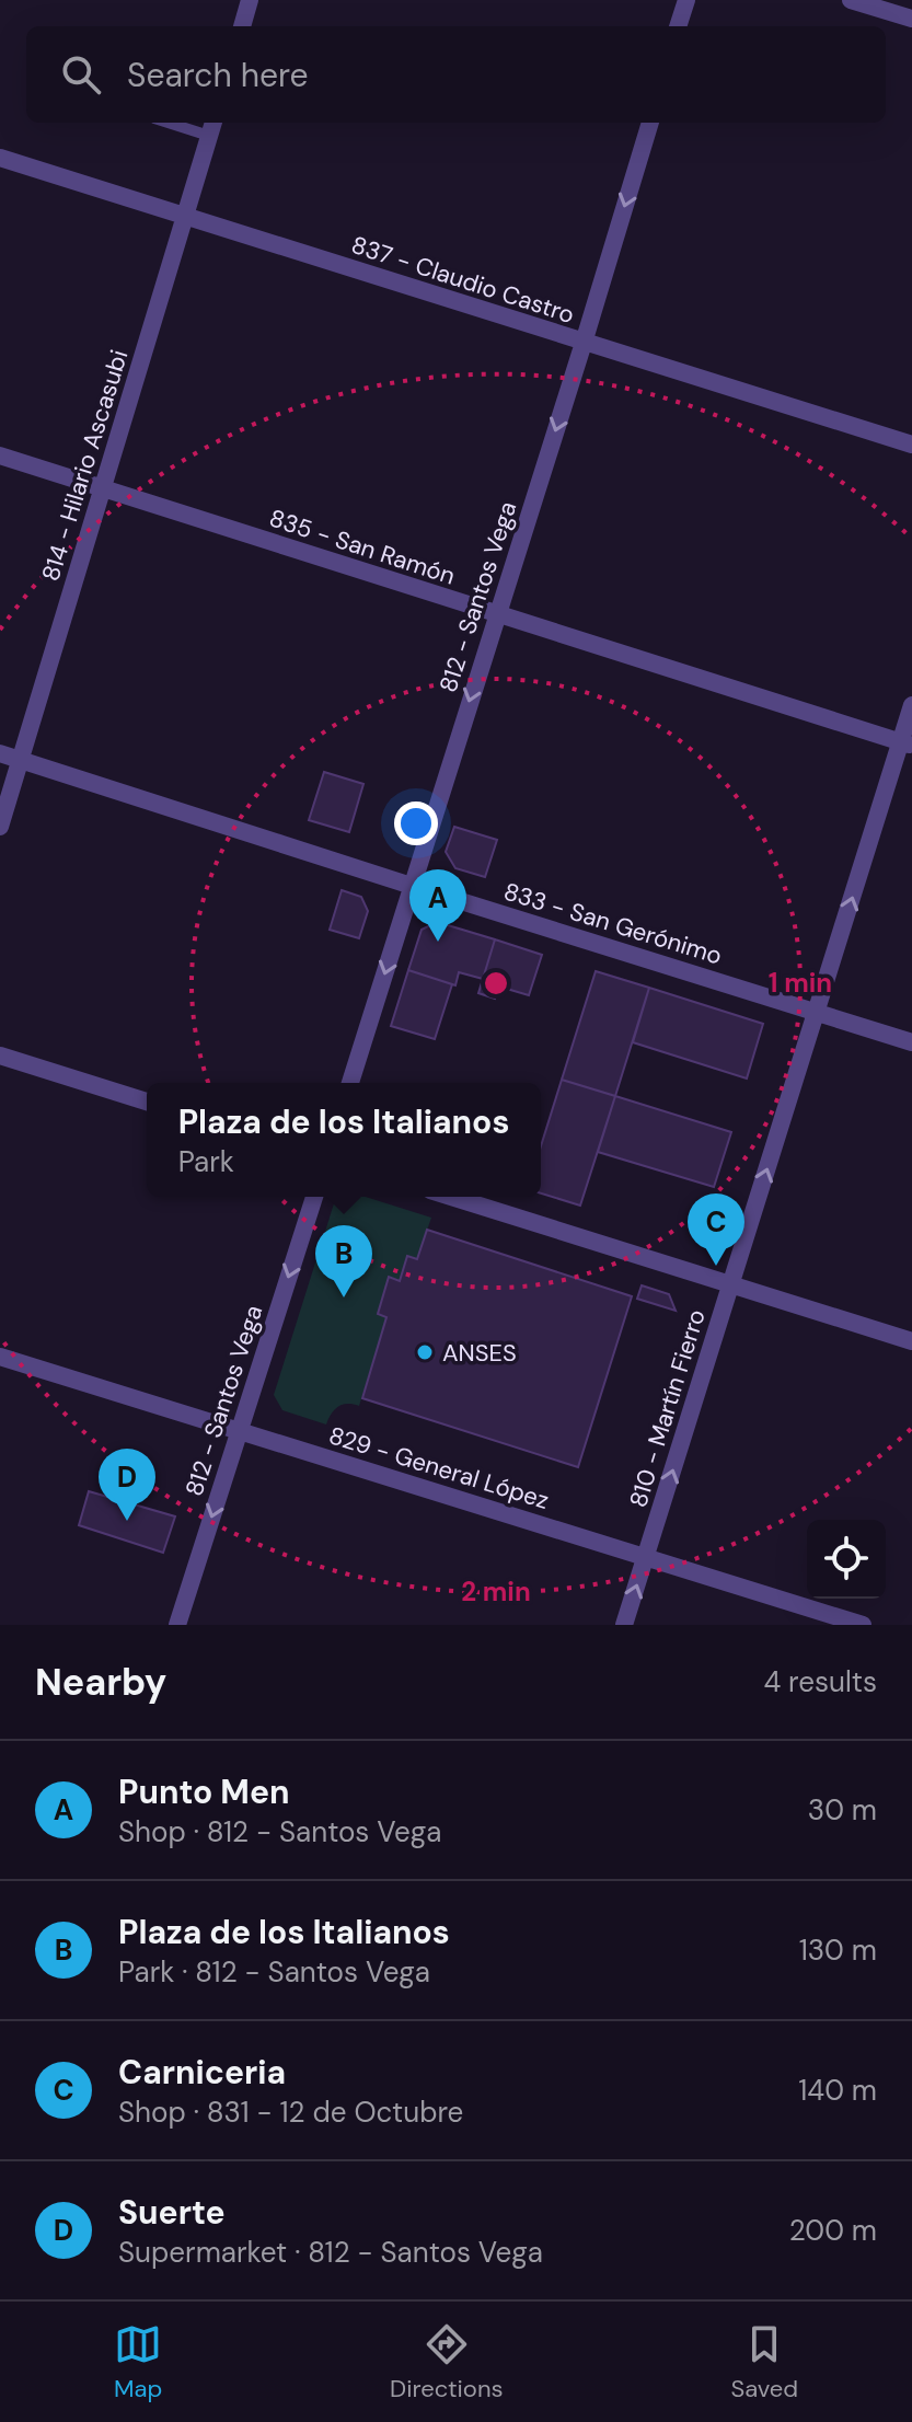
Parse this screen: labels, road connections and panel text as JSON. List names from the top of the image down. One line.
{"streets":{"street":["837 - Claudio Castro","814 - Hilario Ascasubi","835 - San Ramón","812 - Santos Vega","833 - San Gerónimo","810 - Martín Fierro","829 - General López"]},"crossings":[["837 - Claudio Castro","814 - Hilario Ascasubi"],["837 - Claudio Castro","812 - Santos Vega"],["814 - Hilario Ascasubi","835 - San Ramón"],["814 - Hilario Ascasubi","833 - San Gerónimo"],["835 - San Ramón","812 - Santos Vega"],["835 - San Ramón","810 - Martín Fierro"],["812 - Santos Vega","833 - San Gerónimo"],["812 - Santos Vega","829 - General López"],["833 - San Gerónimo","810 - Martín Fierro"],["810 - Martín Fierro","829 - General López"]],"one_way":["812 - Santos Vega","810 - Martín Fierro"],"places":["ANSES"],"page":{"search":"Search here","pins":["A","C","B","D"],"popup":["Plaza de los Italianos","Park"],"heading":["Nearby","4 results"],"list":[{"mark":"A","name":"Punto Men","note":"Shop · 812 - Santos Vega","value":"30 m"},{"mark":"B","name":"Plaza de los Italianos","note":"Park · 812 - Santos Vega","value":"130 m"},{"mark":"C","name":"Carniceria","note":"Shop · 831 - 12 de Octubre","value":"140 m"},{"mark":"D","name":"Suerte","note":"Supermarket · 812 - Santos Vega","value":"200 m"}],"nav":["Map","Directions","Saved"]},"rings":["1 min","2 min"]}
